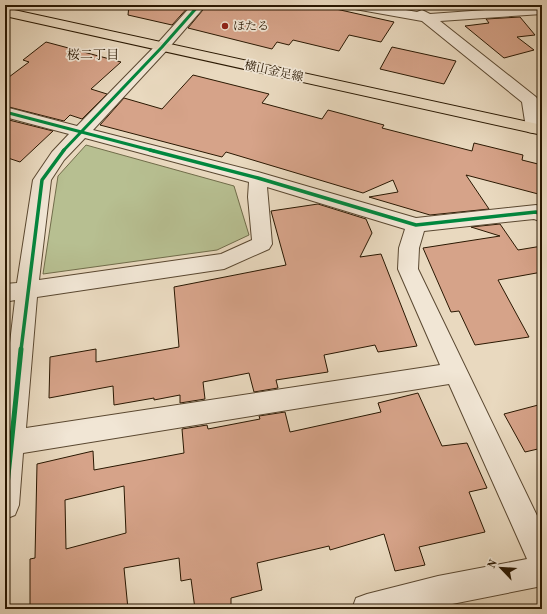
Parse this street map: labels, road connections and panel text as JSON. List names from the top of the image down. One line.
{"streets":{"main road":["横山金足線"]},"districts":["桜二丁目"],"places":["ほたる"],"north":"top left"}
